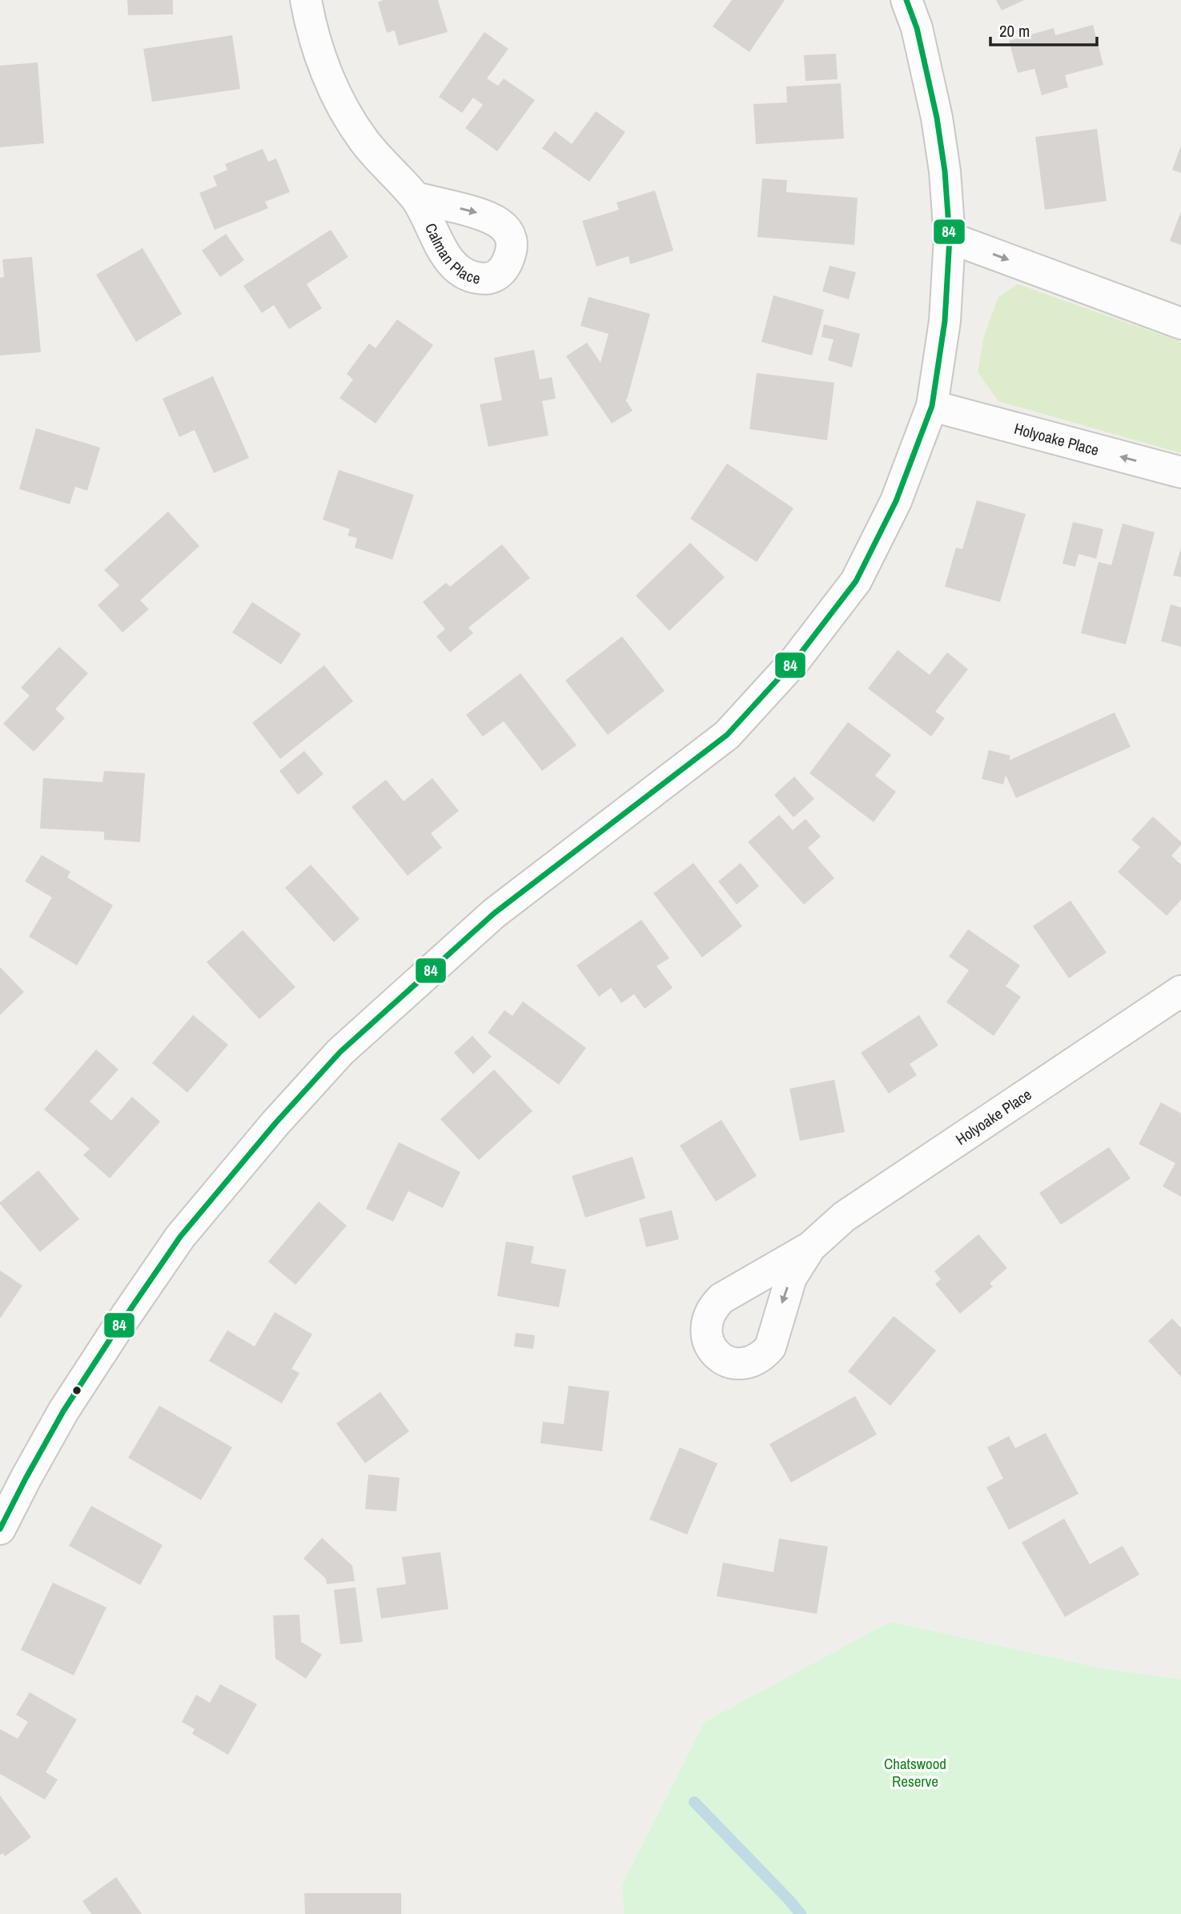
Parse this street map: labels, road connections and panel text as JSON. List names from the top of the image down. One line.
{"streets":{"street":["Holyoake Place"]},"parks":["Chatswood Reserve"],"lines":["transit line 84"],"scale_bar":"20 m"}
